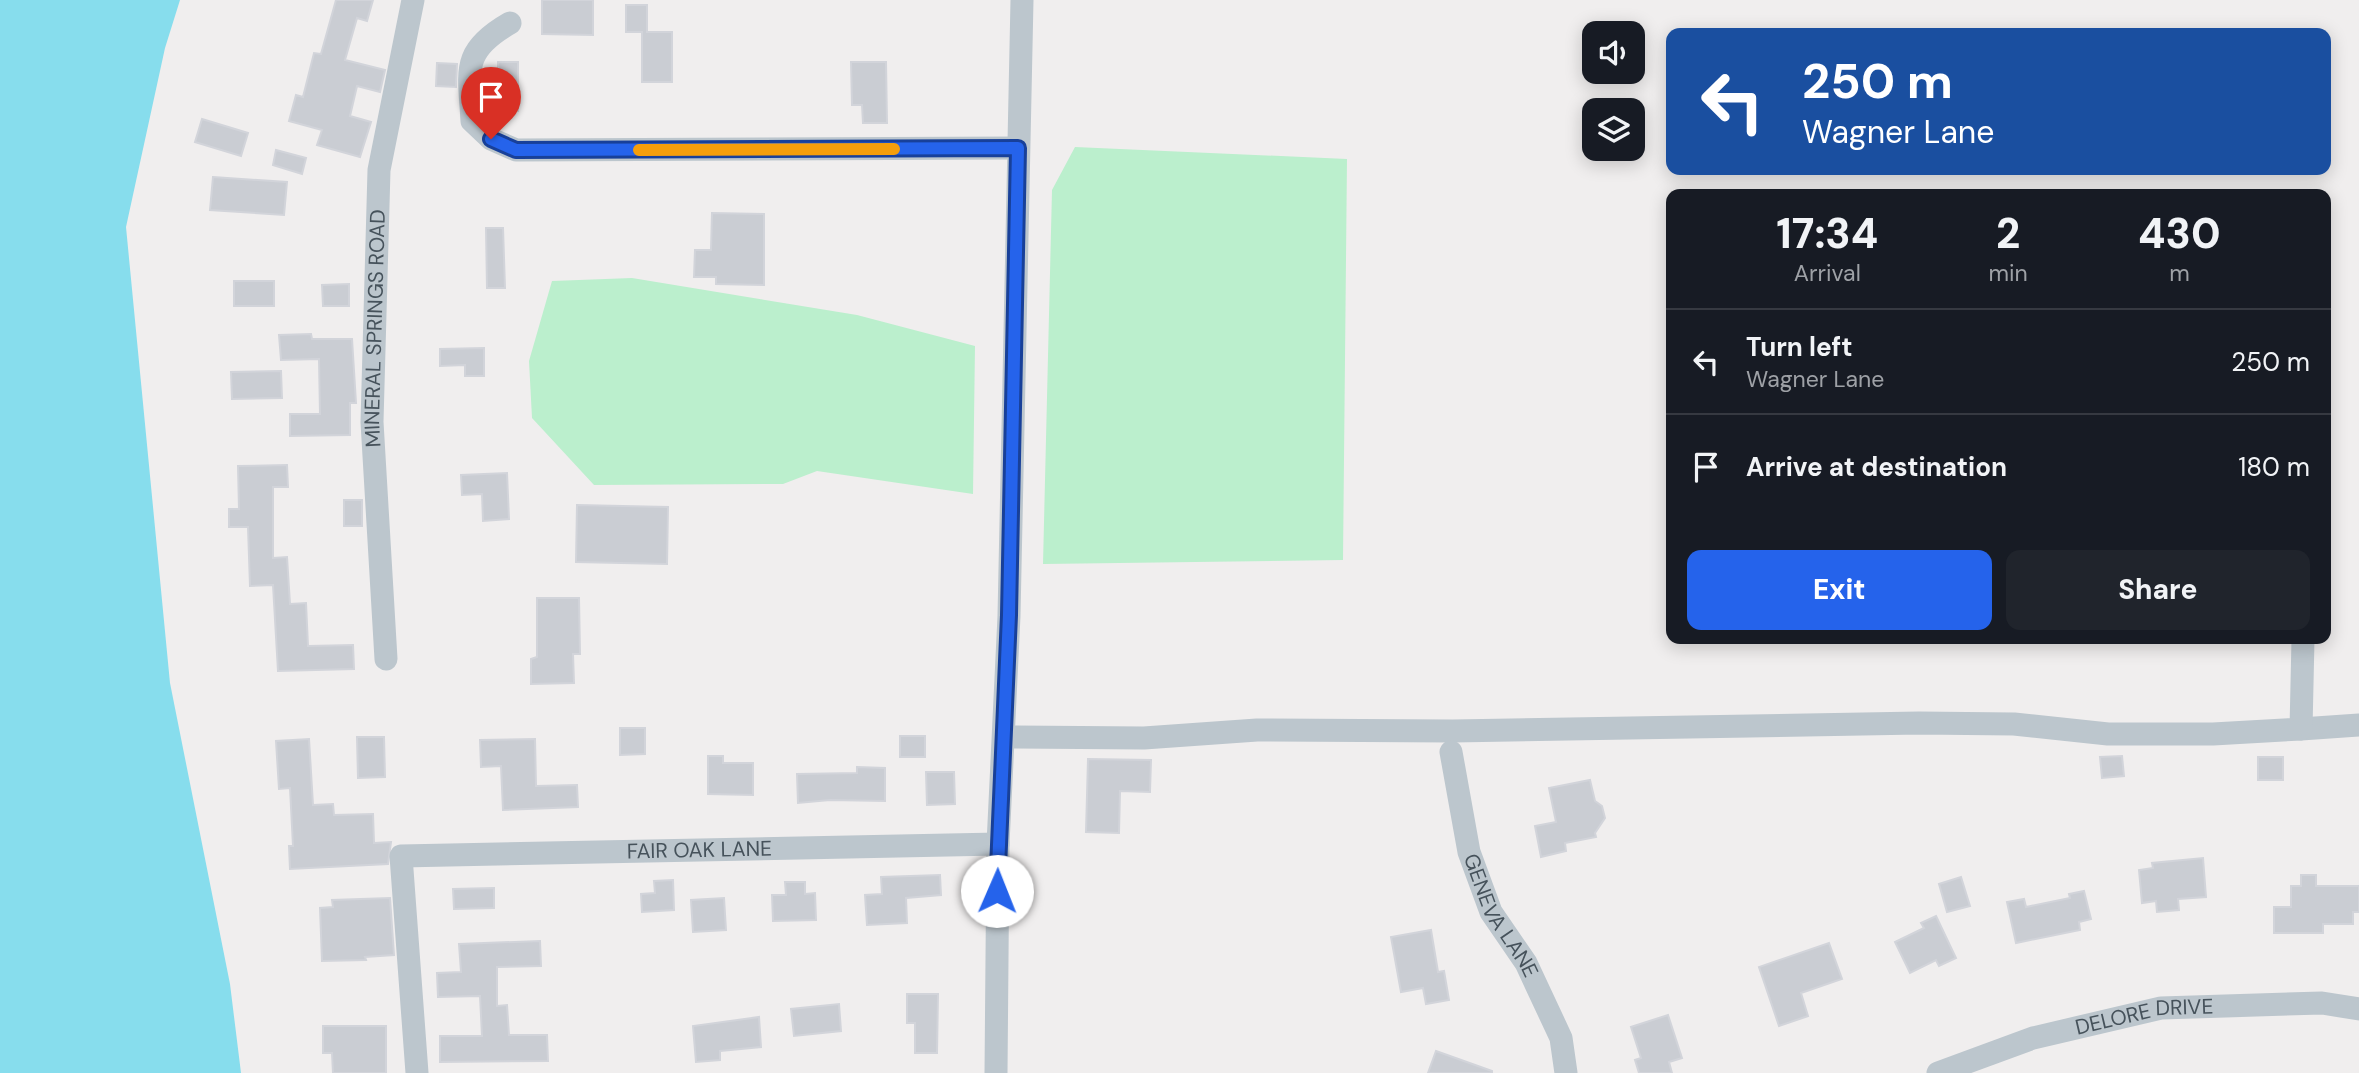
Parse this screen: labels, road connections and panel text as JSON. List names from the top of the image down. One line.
{"streets":{"street":["MINERAL SPRINGS ROAD","FAIR OAK LANE","GENEVA LANE","DELORE DRIVE"]},"page":{"turn":["250 m","Wagner Lane"],"eta":["17:34","Arrival","2","min","430","m"],"list":[{"name":"Turn left","note":"Wagner Lane","value":"250 m"},{"name":"Arrive at destination","value":"180 m"}],"buttons":["Exit","Share"]}}
